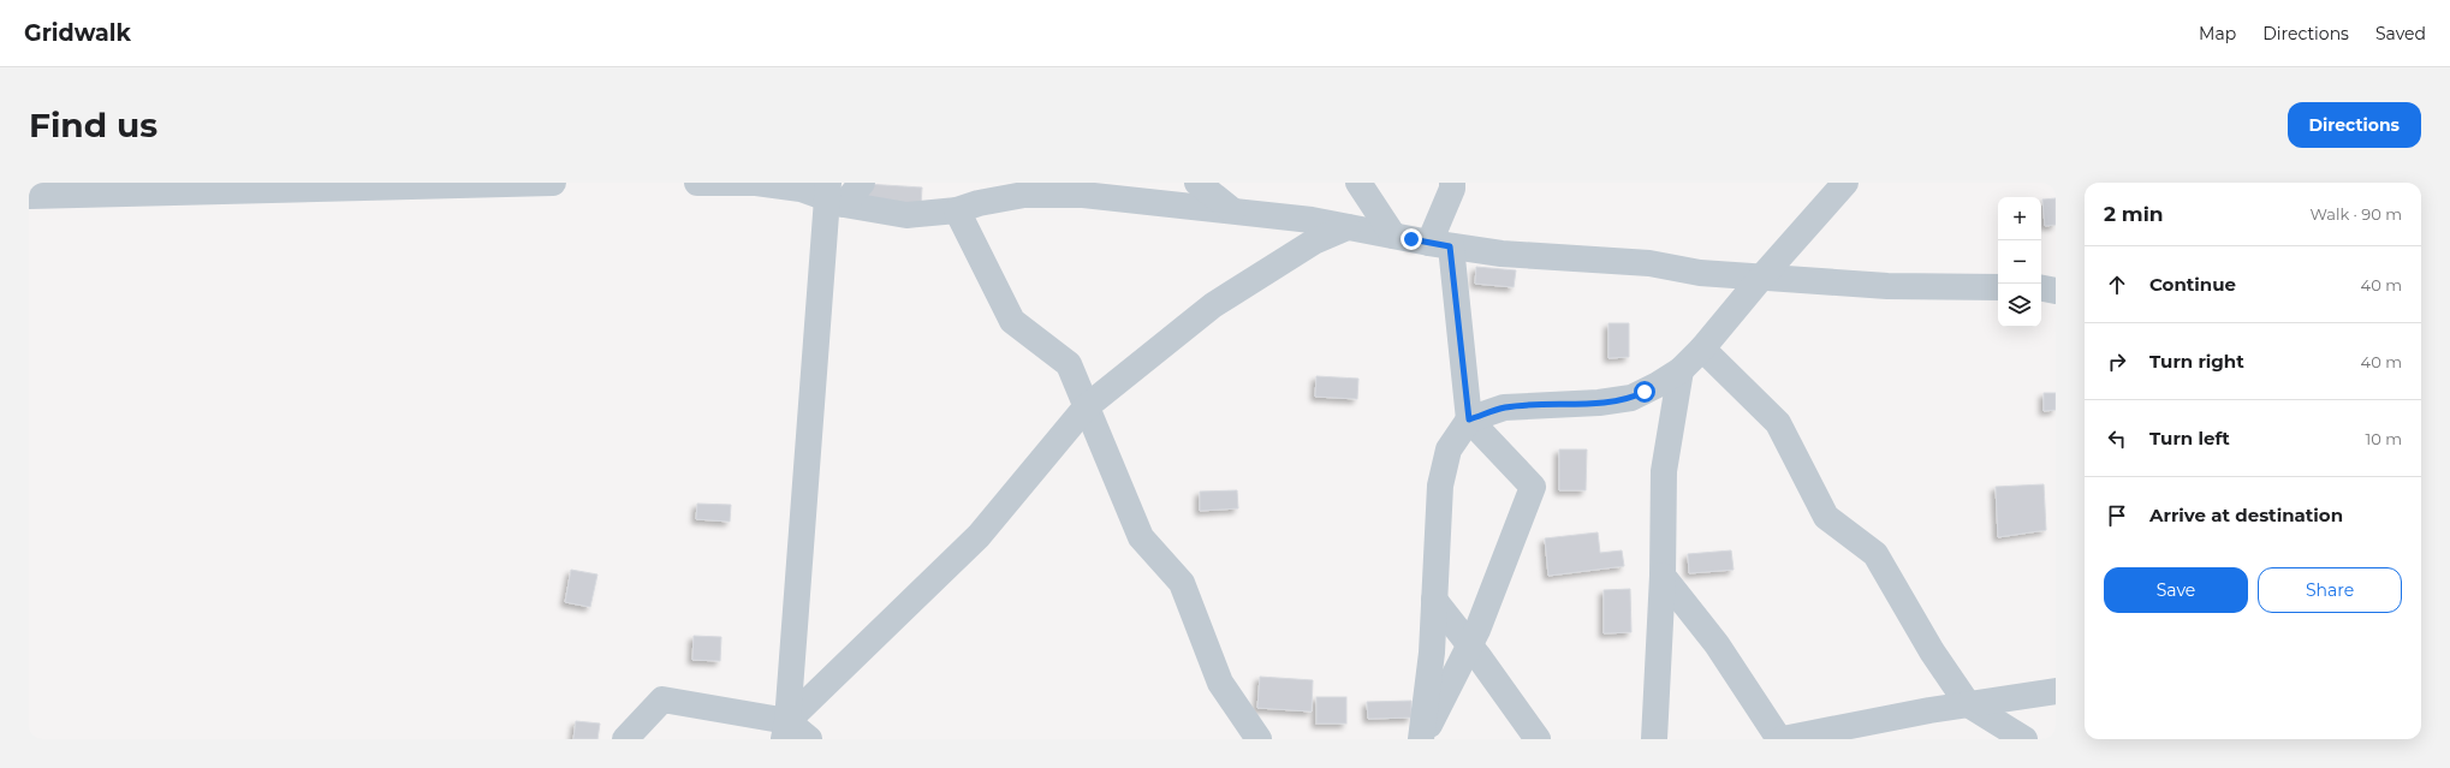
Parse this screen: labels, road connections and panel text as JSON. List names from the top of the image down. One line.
{"page":{"header":"Gridwalk","nav":["Map","Directions","Saved"],"buttons":["Directions",["Save","Share"]],"title":"Find us","heading":["2 min","Walk · 90 m"],"map_buttons":["+","−"],"list":[["Continue","40 m"],["Turn right","40 m"],["Turn left","10 m"],"Arrive at destination"]}}
